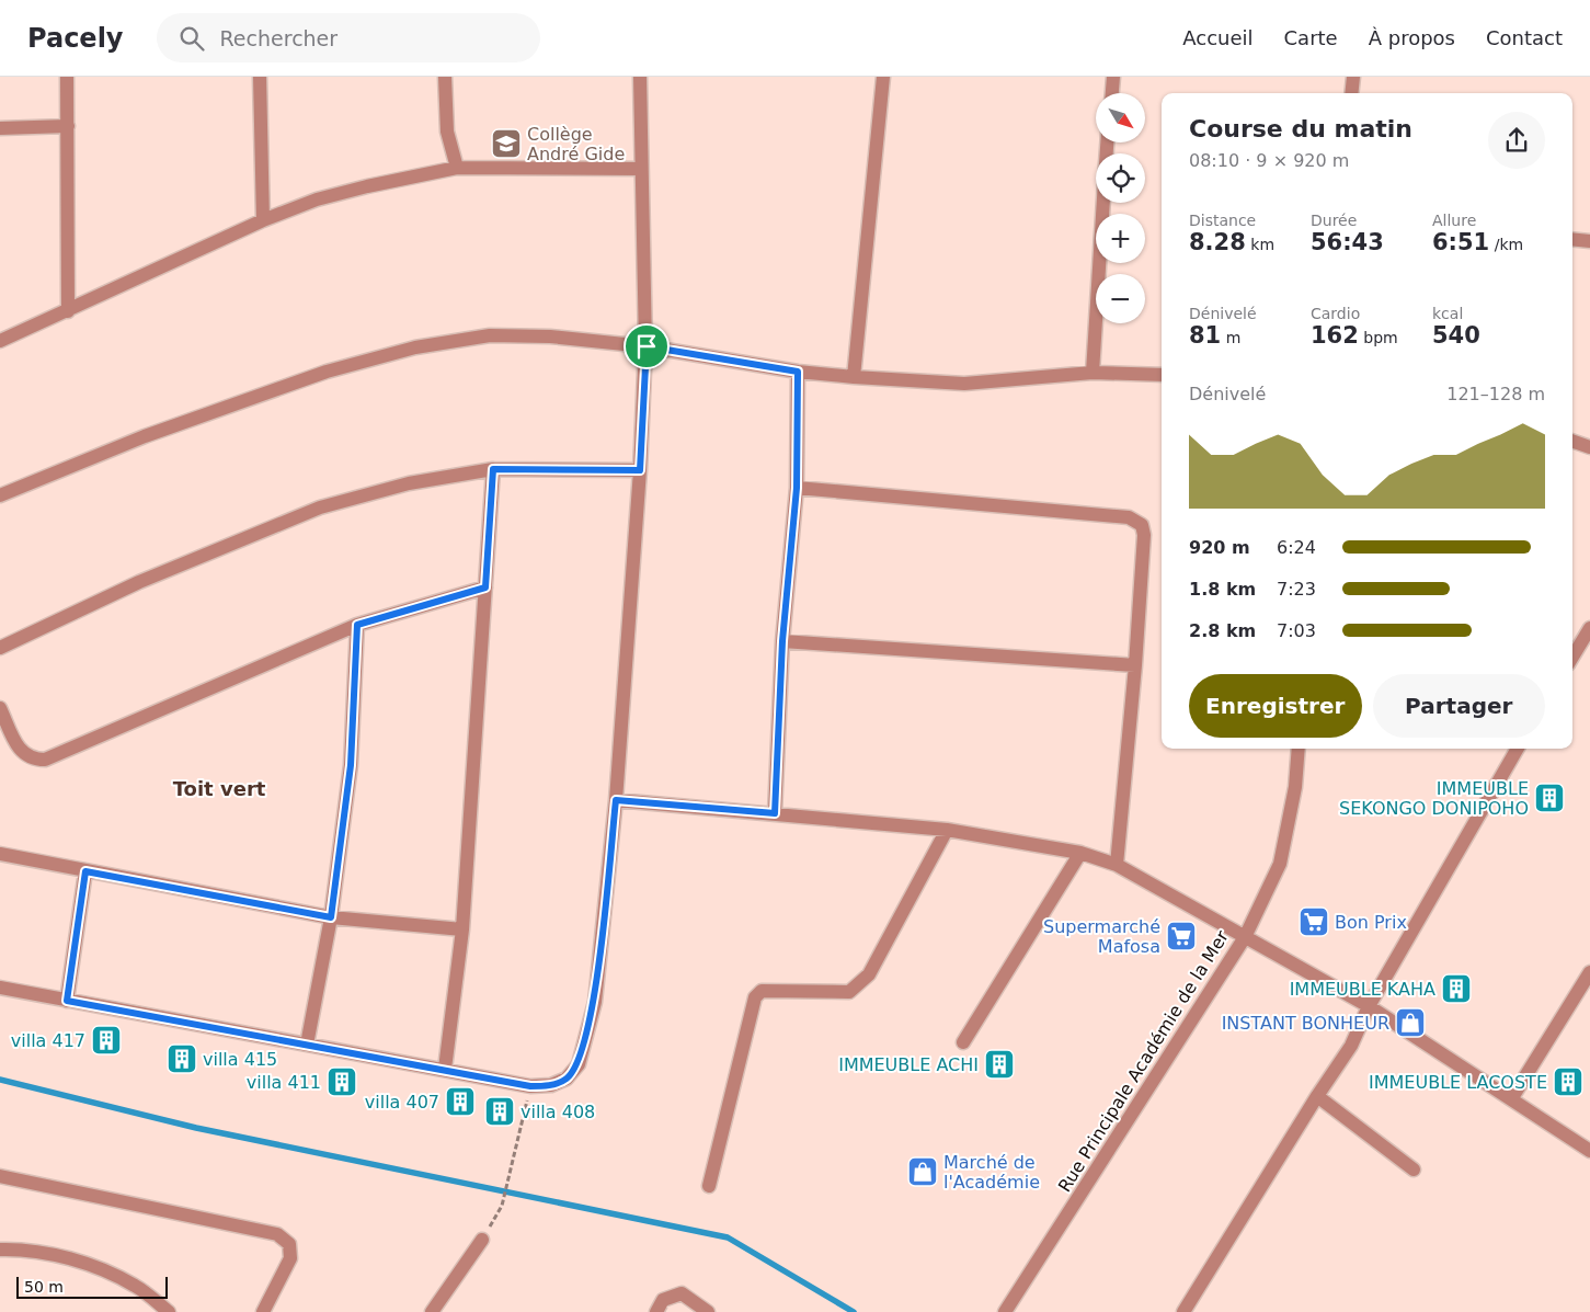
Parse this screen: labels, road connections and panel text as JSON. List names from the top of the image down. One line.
{"streets":{"street":["Rue Principale Académie de la Mer"]},"districts":["Toit vert"],"places":{"school or university":["Collège André Gide"],"building":["IMMEUBLE SEKONGO DONIPOHO","IMMEUBLE KAHA","villa 417","villa 415","IMMEUBLE ACHI","villa 411","IMMEUBLE LACOSTE","villa 407","villa 408"],"supermarket":["Bon Prix","Supermarché Mafosa"],"shop":["INSTANT BONHEUR","Marché de l'Académie"]},"scale_bar":"50 m","north":"bottom right","page":{"header":"Pacely","search":"Rechercher","nav":["Accueil","Carte","À propos","Contact"],"map_buttons":["+","−"],"heading":["Course du matin","08:10 · 9 × 920 m"],"stats":[["Distance","8.28 km"],["Durée","56:43"],["Allure","6:51 /km"],["Dénivelé","81 m"],["Cardio","162 bpm"],["kcal","540"]],"chart":["Dénivelé","121–128 m"],"list":[{"name":"920 m","note":"6:24"},{"name":"1.8 km","note":"7:23"},{"name":"2.8 km","note":"7:03"}],"buttons":["Enregistrer","Partager"],"scale":"50 m"}}
